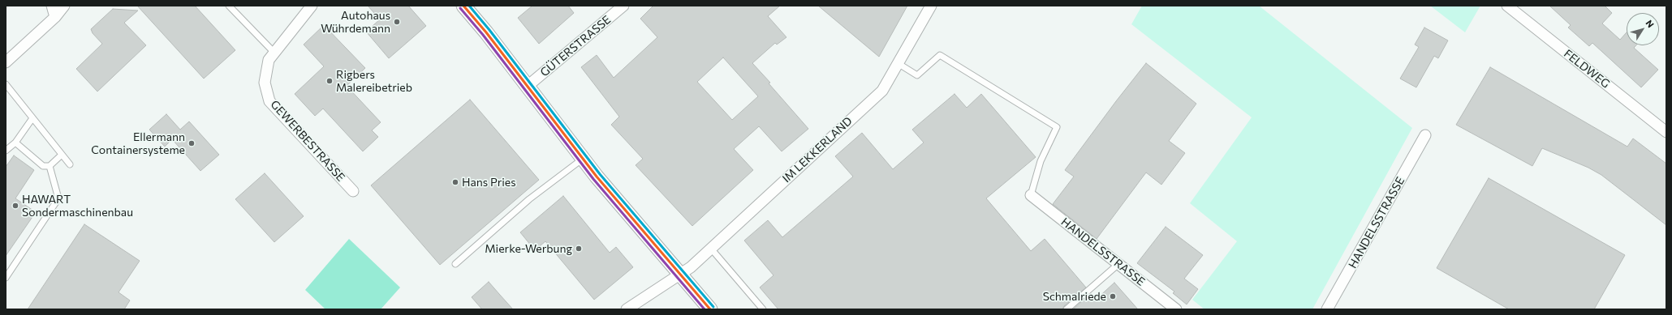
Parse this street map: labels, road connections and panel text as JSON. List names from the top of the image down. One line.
{"streets":{"street":["GÜTERSTRASSE","FELDWEG","GEWERBESTRASSE","IM LEKKERLAND","HANDELSSTRASSE"]},"places":["Autohaus Wührdemann","Rigbers Malereibetrieb","Ellermann Containersysteme","Hans Pries","HAWART Sondermaschinenbau","Mierke-Werbung","Schmalriede"],"north":"top right"}
